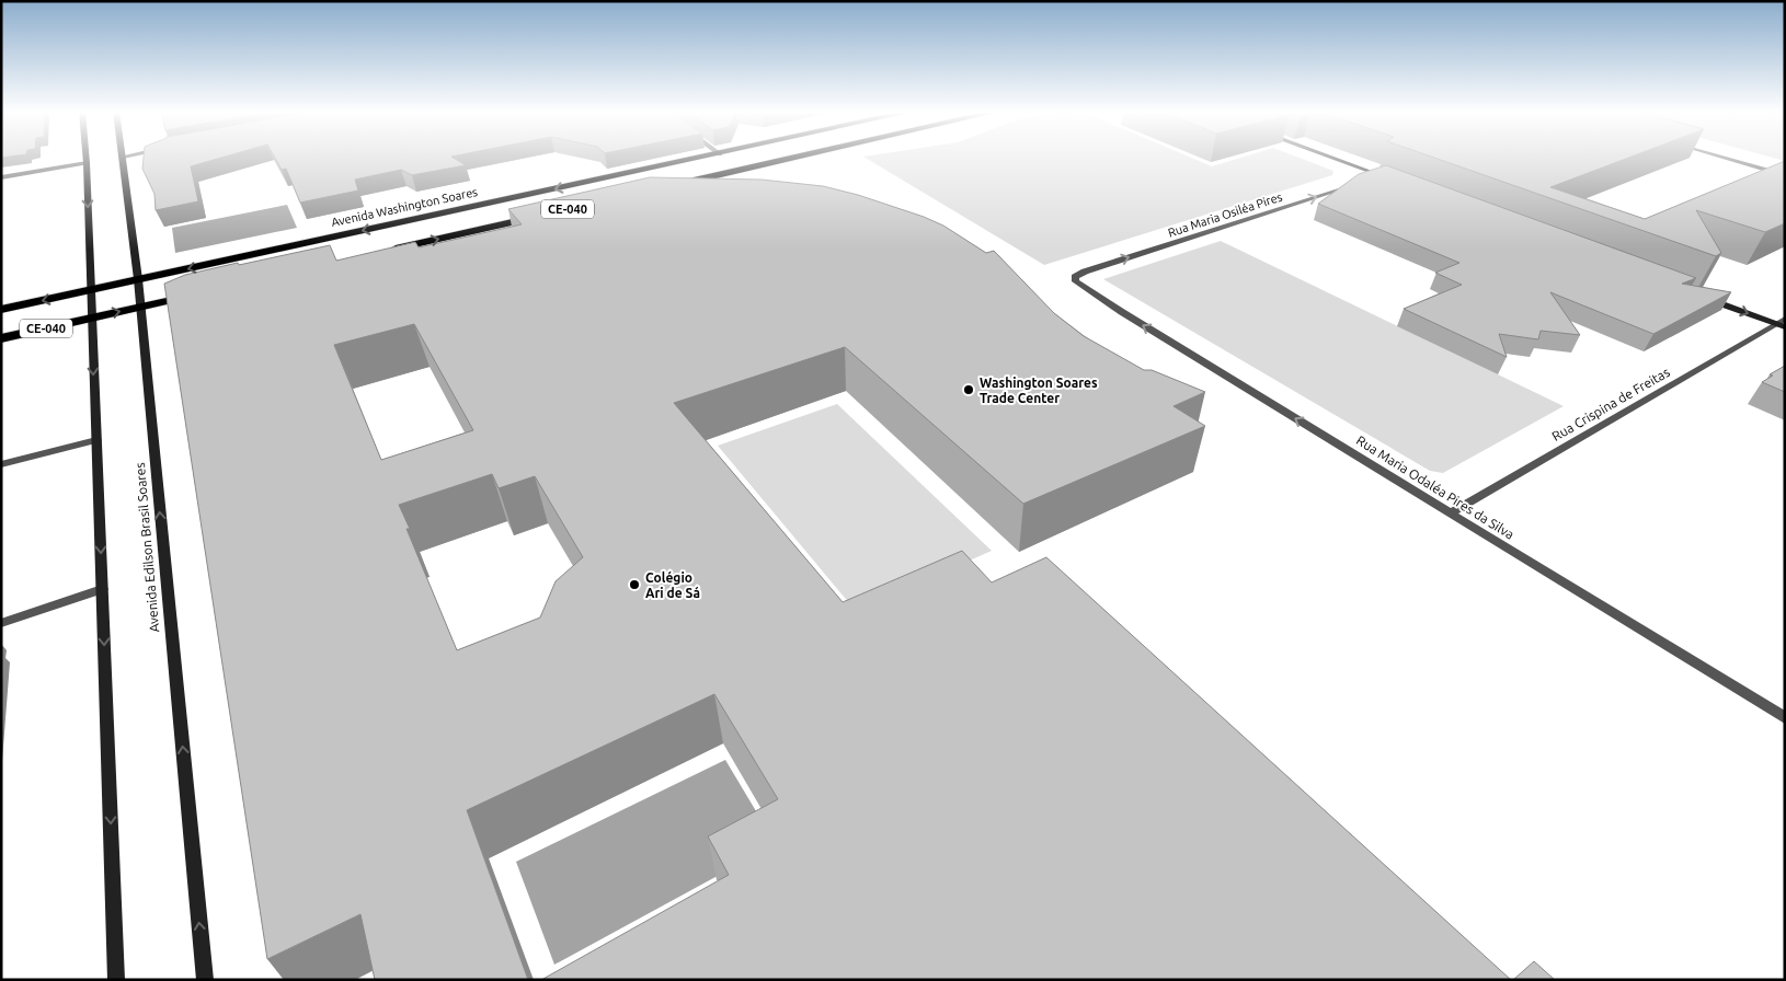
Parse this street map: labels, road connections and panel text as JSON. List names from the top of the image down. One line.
{"streets":{"highway":["Avenida Washington Soares","CE-040"],"main road":["Avenida Edilson Brasil Soares"],"street":["Rua Maria Osiléa Pires","Rua Crispina de Freitas","Rua Maria Odaléa Pires da Silva"]},"crossings":[["Avenida Washington Soares","Avenida Edilson Brasil Soares"],["CE-040","Avenida Edilson Brasil Soares"],["Rua Maria Osiléa Pires","Rua Maria Odaléa Pires da Silva"],["Rua Crispina de Freitas","Rua Maria Odaléa Pires da Silva"]],"one_way":["Rua Maria Osiléa Pires","Rua Maria Odaléa Pires da Silva"],"places":["Washington Soares Trade Center","Colégio Ari de Sá"]}
